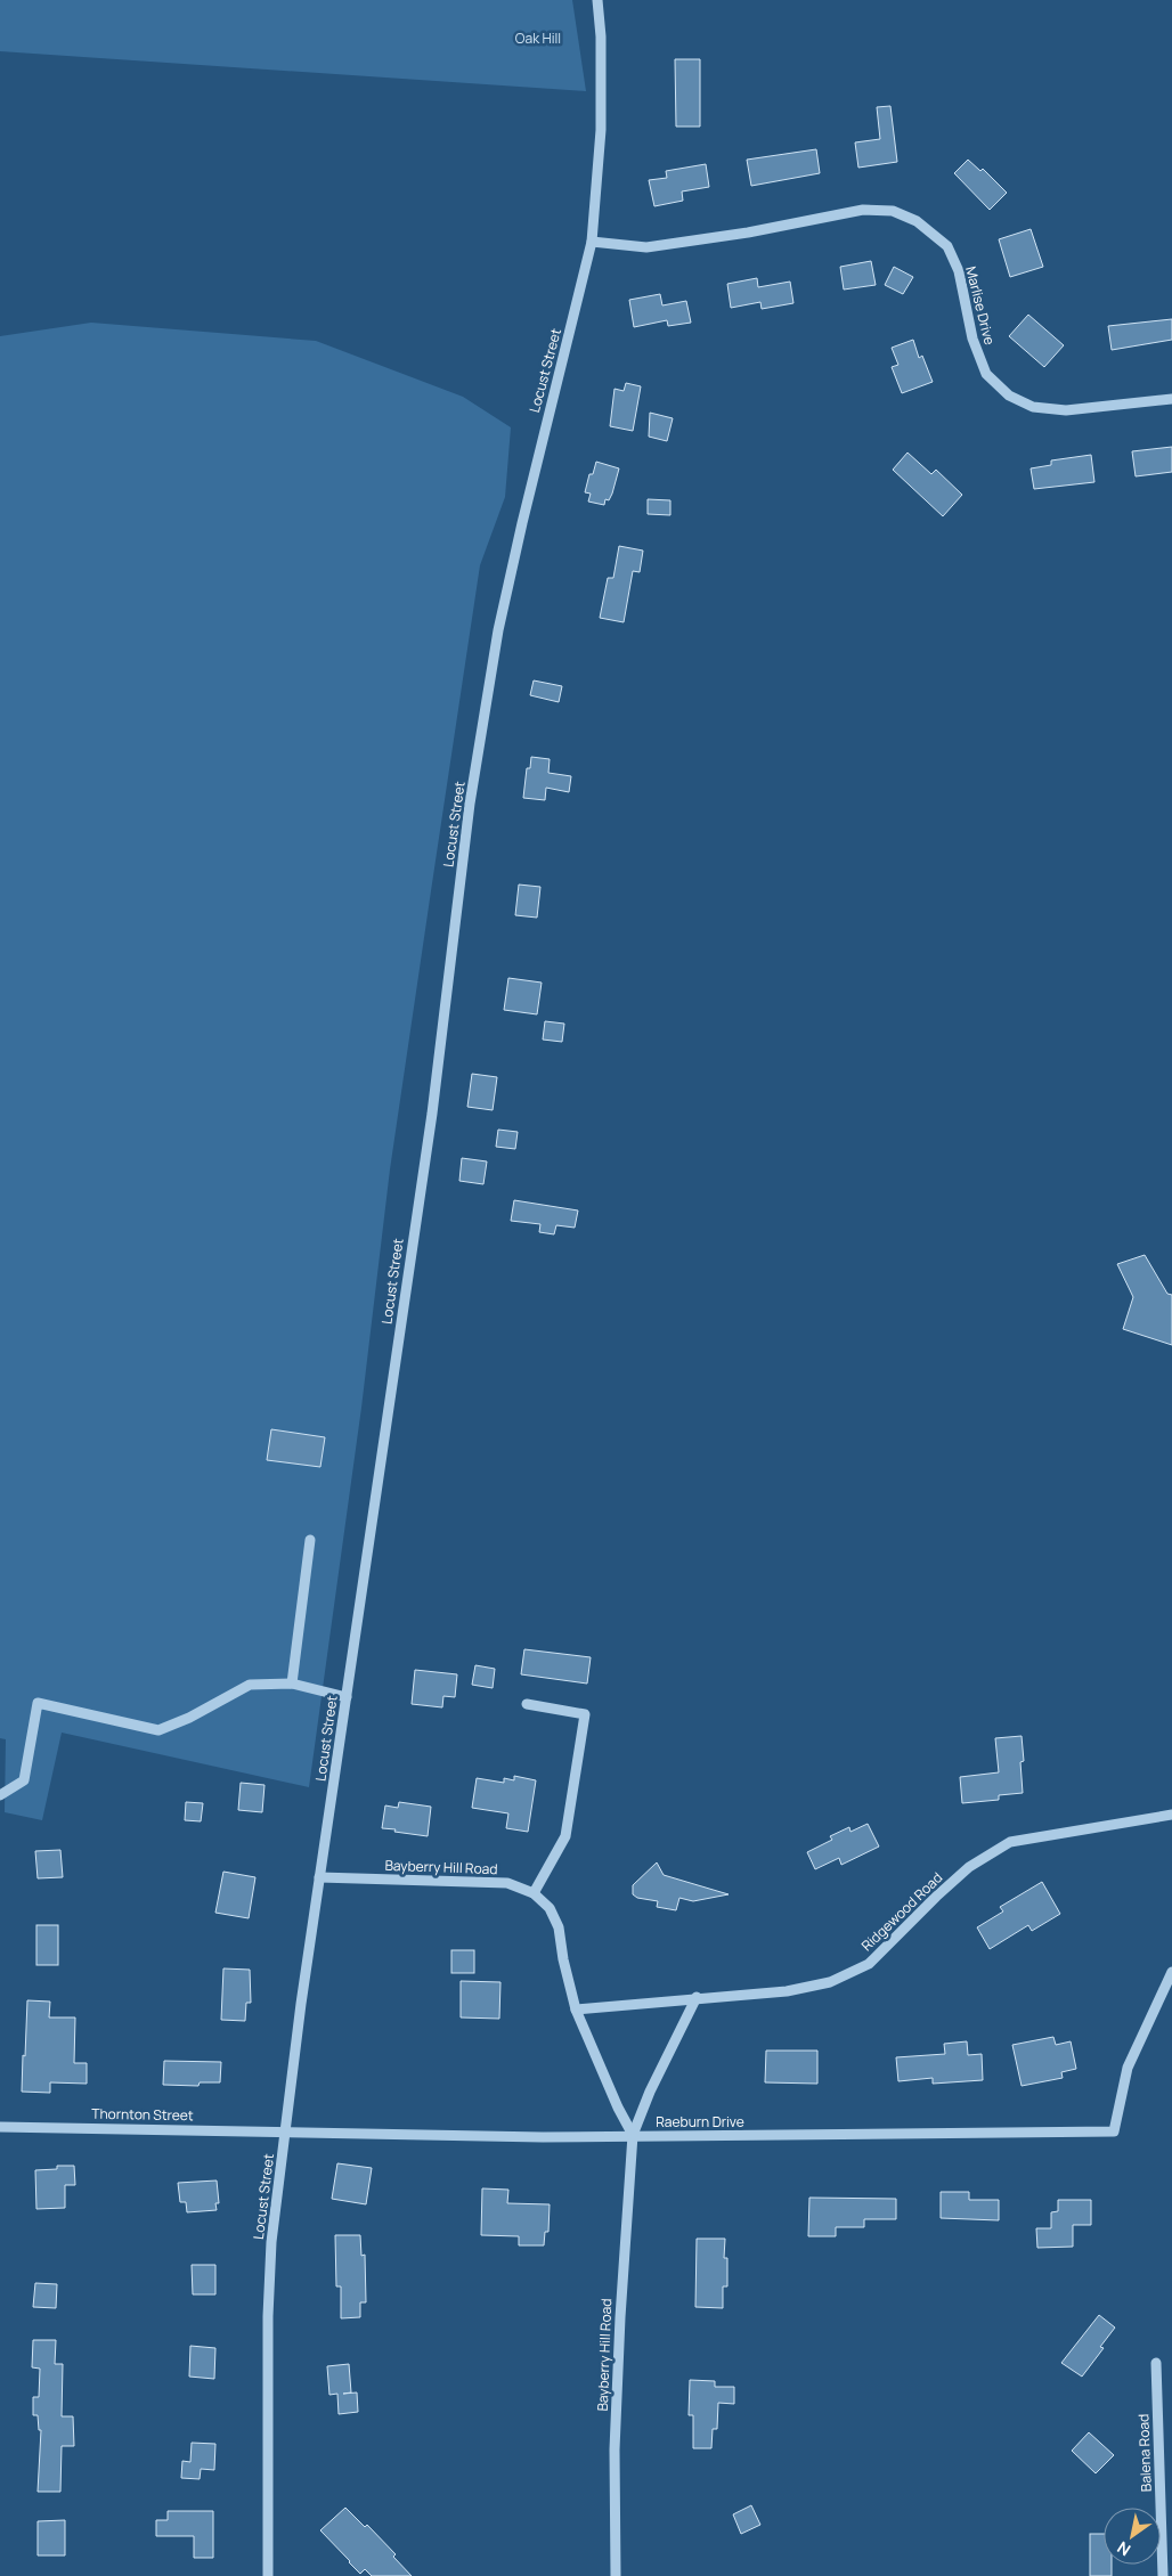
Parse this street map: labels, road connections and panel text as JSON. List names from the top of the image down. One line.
{"streets":{"street":["Marlise Drive","Locust Street","Bayberry Hill Road","Ridgewood Road","Thornton Street","Raeburn Drive","Balena Road"]},"crossings":[["Marlise Drive","Locust Street"],["Locust Street","Bayberry Hill Road"],["Locust Street","Thornton Street"],["Locust Street","Raeburn Drive"],["Bayberry Hill Road","Ridgewood Road"],["Bayberry Hill Road","Raeburn Drive"],["Thornton Street","Raeburn Drive"]],"parks":["Oak Hill"],"north":"bottom left"}
